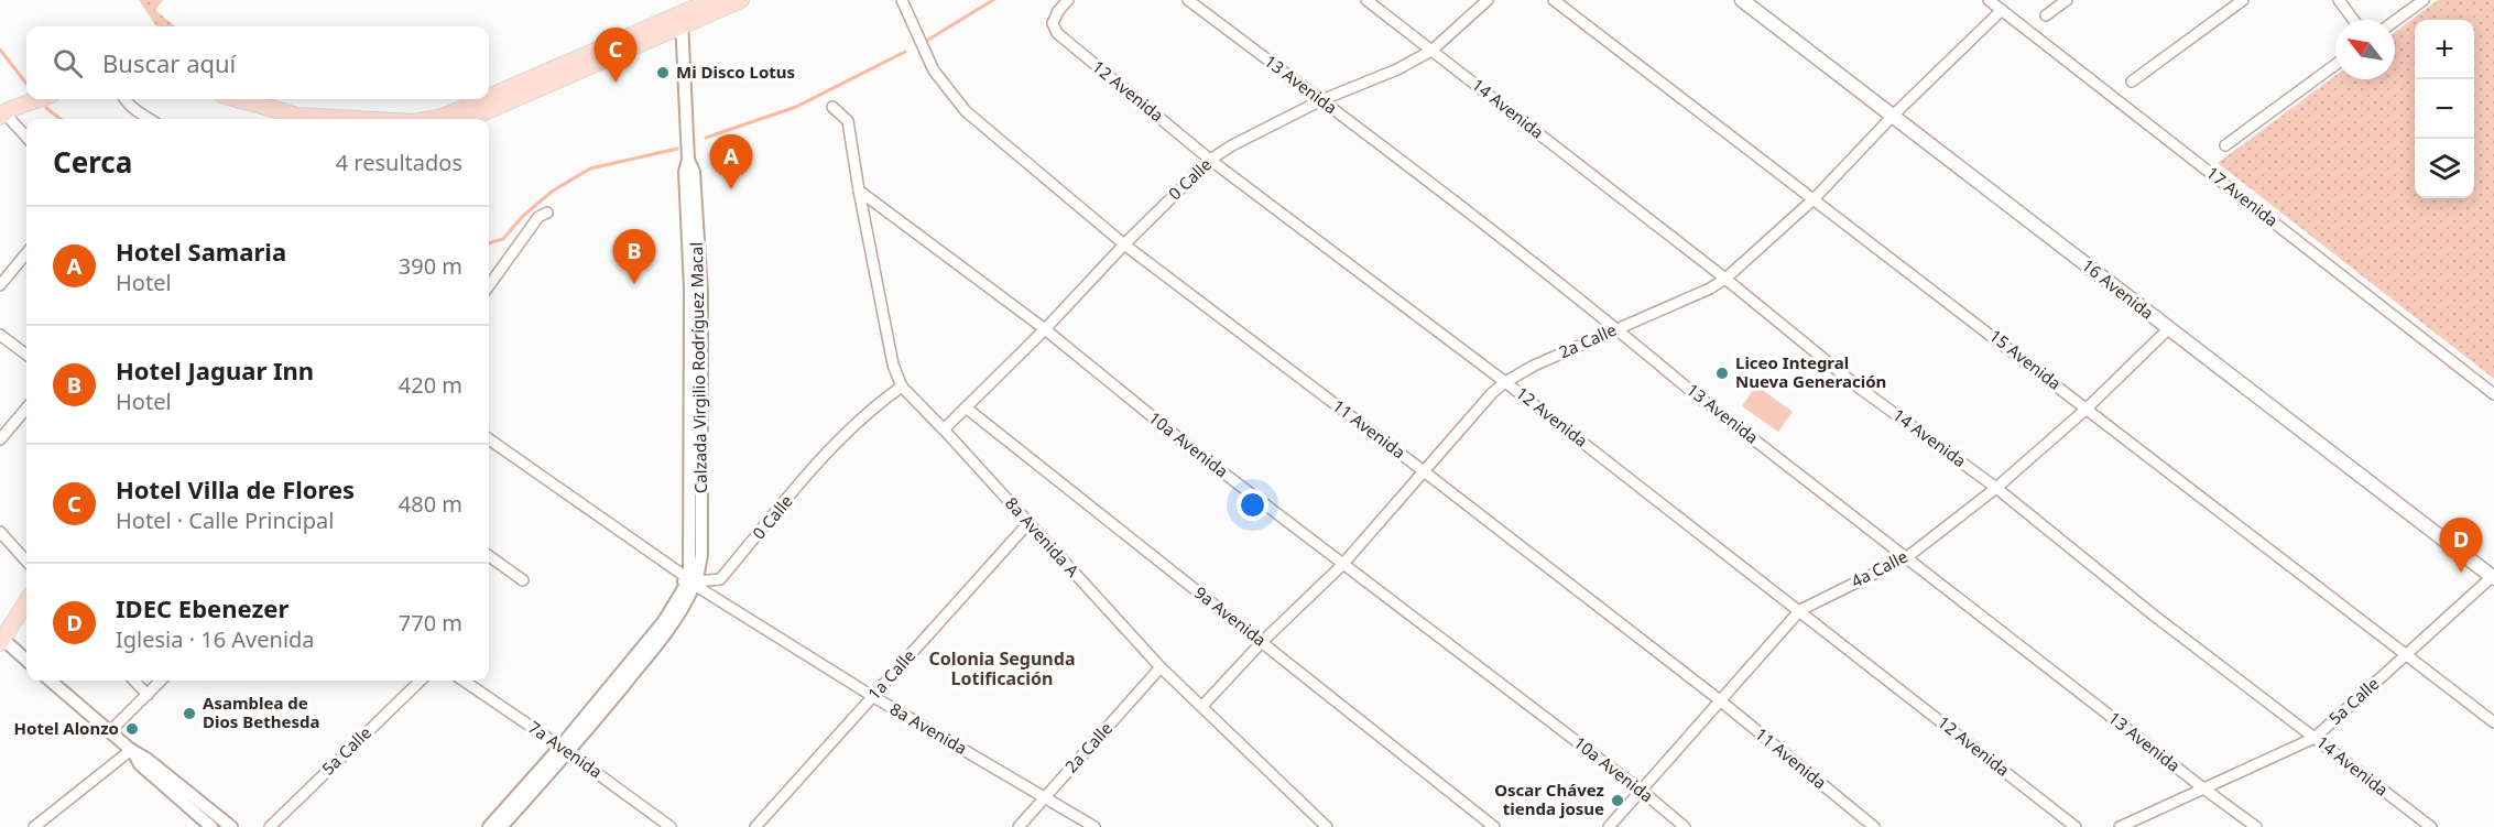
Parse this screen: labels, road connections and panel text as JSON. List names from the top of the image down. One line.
{"streets":{"main road":["16 Avenida"],"street":["13 Avenida","12 Avenida","14 Avenida","0 Calle","17 Avenida","2a Calle","15 Avenida","Calzada Virgilio Rodríguez Macal","11 Avenida","10a Avenida","8a Avenida A","4a Calle","9a Avenida","1a Calle","5a Calle","8a Avenida","7a Avenida"]},"crossings":[["13 Avenida","0 Calle"],["13 Avenida","2a Calle"],["13 Avenida","4a Calle"],["13 Avenida","5a Calle"],["12 Avenida","0 Calle"],["12 Avenida","2a Calle"],["12 Avenida","4a Calle"],["14 Avenida","0 Calle"],["14 Avenida","2a Calle"],["14 Avenida","4a Calle"],["14 Avenida","5a Calle"],["0 Calle","Calzada Virgilio Rodríguez Macal"],["0 Calle","11 Avenida"],["0 Calle","10a Avenida"],["0 Calle","8a Avenida A"],["0 Calle","9a Avenida"],["0 Calle","8a Avenida"],["17 Avenida","2a Calle"],["16 Avenida","2a Calle"],["16 Avenida","4a Calle"],["16 Avenida","5a Calle"],["2a Calle","15 Avenida"],["2a Calle","11 Avenida"],["2a Calle","10a Avenida"],["2a Calle","8a Avenida A"],["2a Calle","9a Avenida"],["2a Calle","8a Avenida"],["15 Avenida","4a Calle"],["15 Avenida","5a Calle"],["Calzada Virgilio Rodríguez Macal","8a Avenida"],["Calzada Virgilio Rodríguez Macal","7a Avenida"],["11 Avenida","4a Calle"],["10a Avenida","8a Avenida A"],["10a Avenida","4a Calle"],["8a Avenida A","1a Calle"],["1a Calle","8a Avenida"]],"districts":["Colonia Segunda Lotificación"],"places":["Mi Disco Lotus","Liceo Integral Nueva Generación","Asamblea de Dios Bethesda","Hotel Alonzo","Oscar Chávez tienda josue"],"north":"top left","page":{"map_buttons":["+","−"],"search":"Buscar aquí","pins":["C","A","B","D"],"heading":["Cerca","4 resultados"],"list":[{"mark":"A","name":"Hotel Samaria","note":"Hotel","value":"390 m"},{"mark":"B","name":"Hotel Jaguar Inn","note":"Hotel","value":"420 m"},{"mark":"C","name":"Hotel Villa de Flores","note":"Hotel · Calle Principal","value":"480 m"},{"mark":"D","name":"IDEC Ebenezer","note":"Iglesia · 16 Avenida","value":"770 m"}]}}
